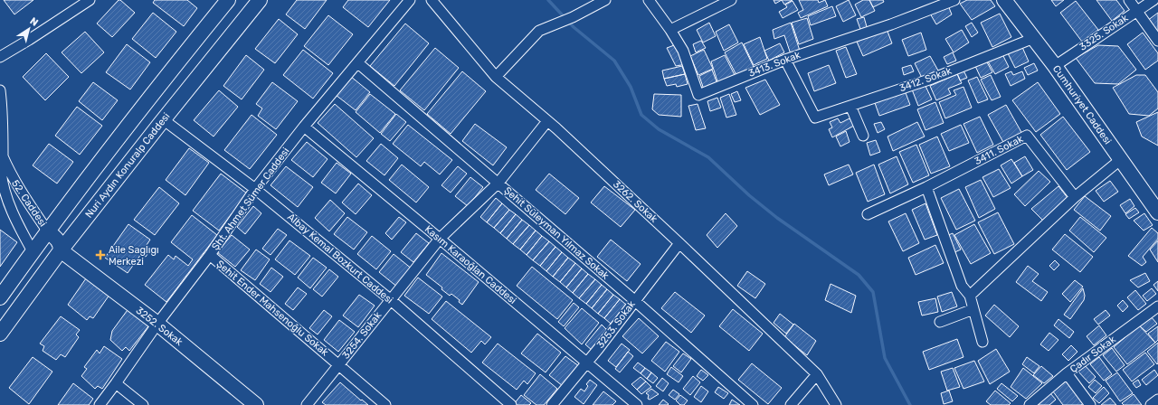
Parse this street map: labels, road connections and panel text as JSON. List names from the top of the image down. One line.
{"streets":{"street":["3325. Sokak","3413. Sokak","3412. Sokak","Cumhuriyet Caddesi","3411. Sokak","Nuri Aydın Konuralp Caddesi","Şht. Ahmet Sümer Caddesi","3262. Sokak","52. Caddesi","Şehit Süleyman Yılmaz Sokak","Albay Kemal Bozkurt Caddesi","Kasım Karaoğlan Caddesi","Şehit Ender Mahsenoğlu Sokak","3253. Sokak","3252. Sokak","3254. Sokak","Çadır Sokak"]},"crossings":[["3325. Sokak","Cumhuriyet Caddesi"],["3413. Sokak","3412. Sokak"],["3412. Sokak","Cumhuriyet Caddesi"],["Nuri Aydın Konuralp Caddesi","Albay Kemal Bozkurt Caddesi"],["Nuri Aydın Konuralp Caddesi","3252. Sokak"],["Şht. Ahmet Sümer Caddesi","Şehit Süleyman Yılmaz Sokak"],["Şht. Ahmet Sümer Caddesi","Albay Kemal Bozkurt Caddesi"],["Şht. Ahmet Sümer Caddesi","Kasım Karaoğlan Caddesi"],["Şht. Ahmet Sümer Caddesi","Şehit Ender Mahsenoğlu Sokak"],["Şht. Ahmet Sümer Caddesi","3252. Sokak"],["3262. Sokak","3253. Sokak"],["3262. Sokak","3254. Sokak"],["Şehit Süleyman Yılmaz Sokak","3253. Sokak"],["Şehit Süleyman Yılmaz Sokak","3254. Sokak"],["Albay Kemal Bozkurt Caddesi","3254. Sokak"],["Kasım Karaoğlan Caddesi","3253. Sokak"],["Kasım Karaoğlan Caddesi","3254. Sokak"],["Şehit Ender Mahsenoğlu Sokak","3254. Sokak"]],"places":{"health":["Aile Saglıgı Merkezi"]},"north":"top right"}
